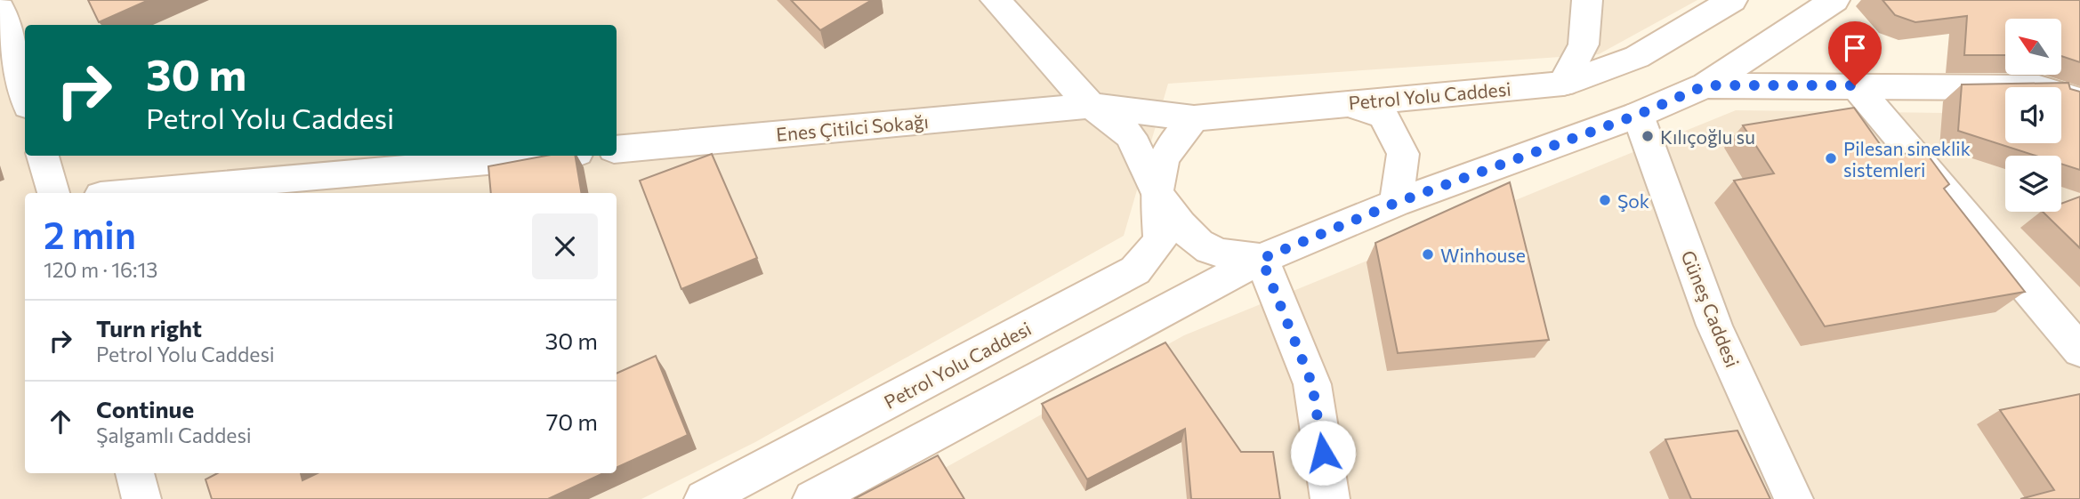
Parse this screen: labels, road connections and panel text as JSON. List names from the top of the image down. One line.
{"streets":{"street":["Petrol Yolu Caddesi","Enes Çitilci Sokağı","Güneş Caddesi"]},"crossings":[["Petrol Yolu Caddesi","Enes Çitilci Sokağı"]],"places":["Kılıçoğlu su","Pilesan sineklik sistemleri","Şok","Winhouse"],"north":"top left","page":{"turn":["30 m","Petrol Yolu Caddesi"],"heading":["2 min","120 m · 16:13"],"list":[{"name":"Turn right","note":"Petrol Yolu Caddesi","value":"30 m"},{"name":"Continue","note":"Şalgamlı Caddesi","value":"70 m"}]}}
